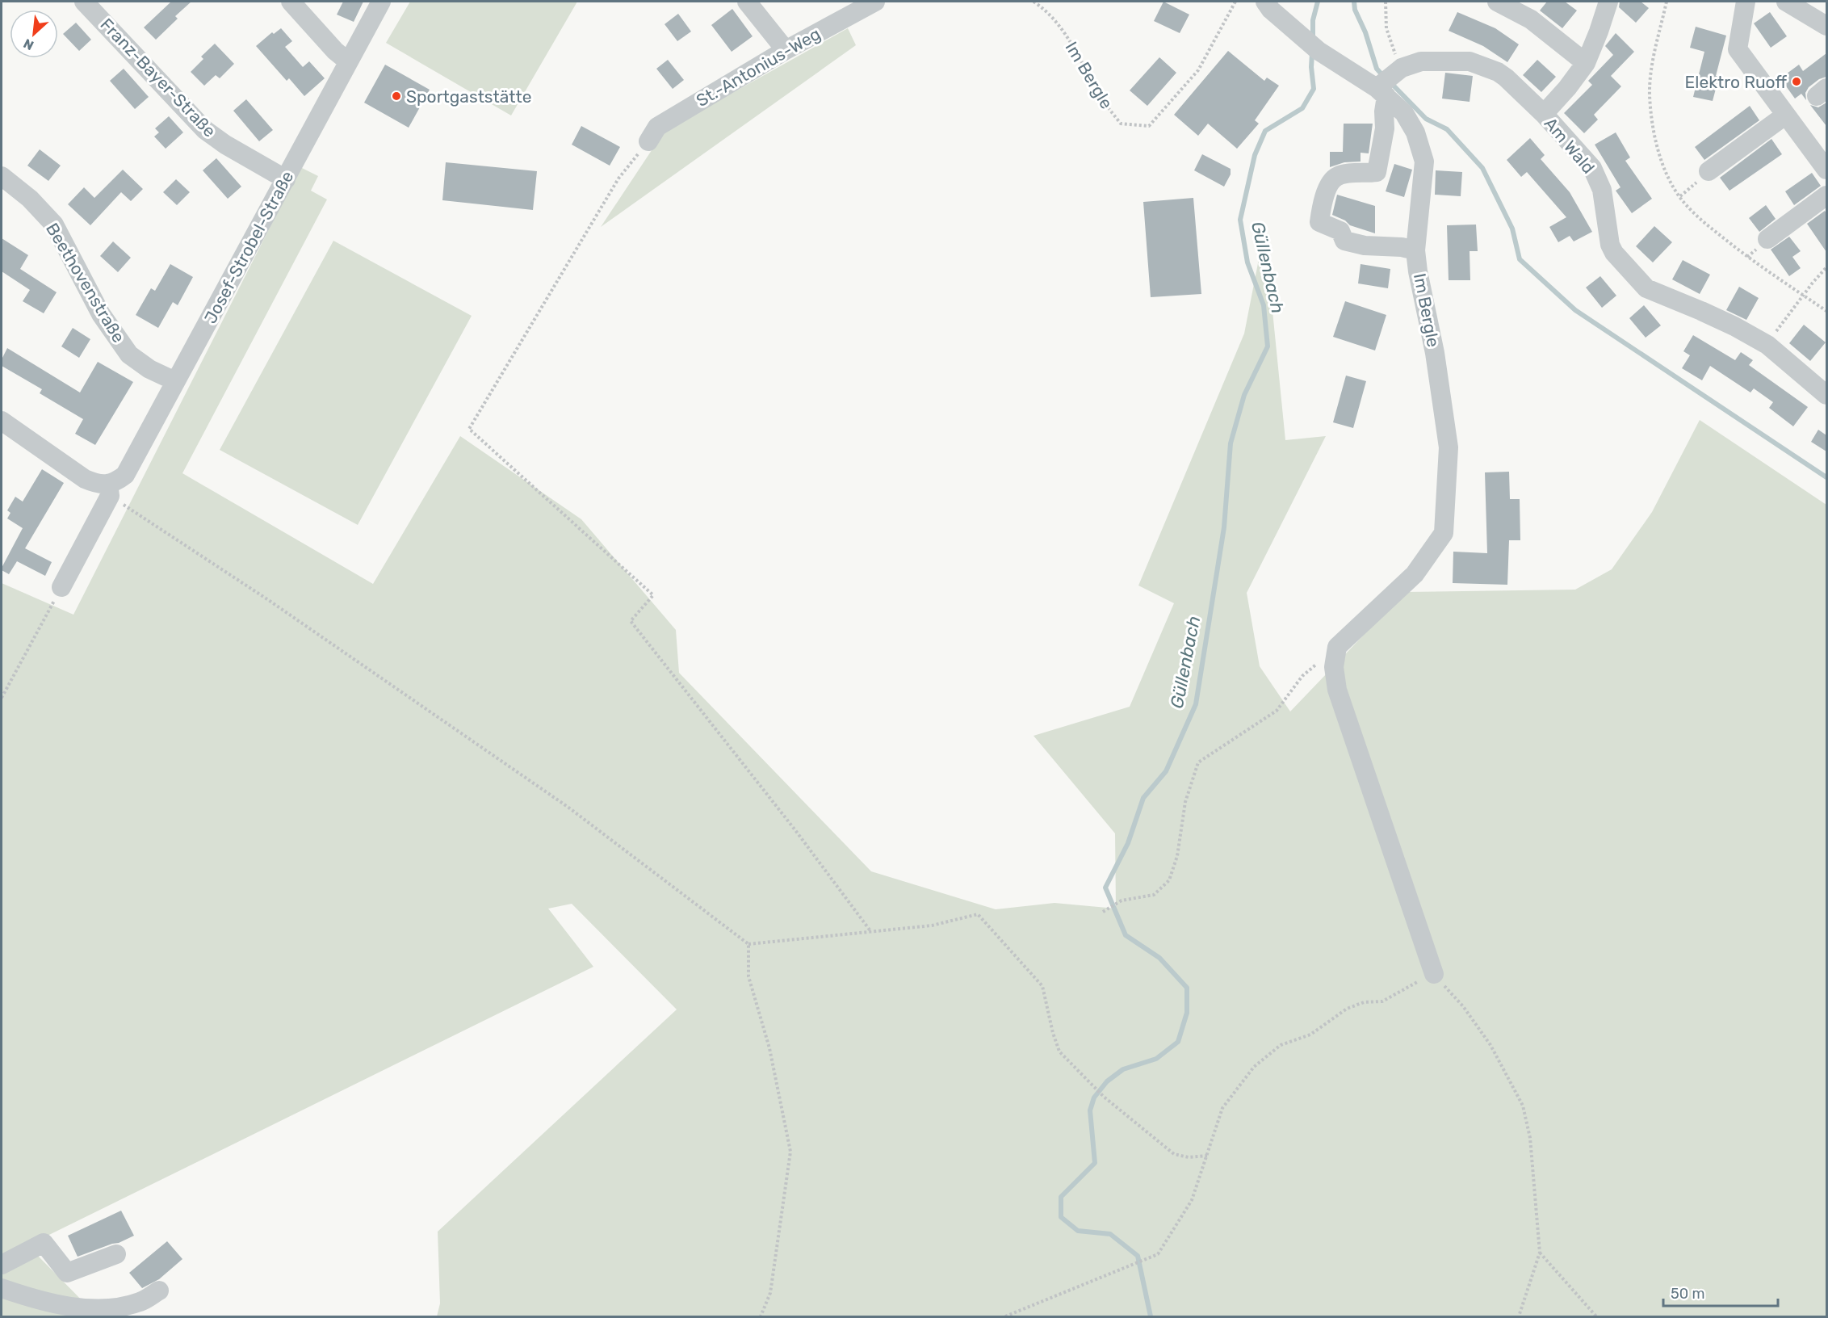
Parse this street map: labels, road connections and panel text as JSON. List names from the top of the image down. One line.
{"streets":{"street":["St.-Antonius-Weg","Im Bergle","Franz-Bayer-Straße","Am Wald","Josef-Strobel-Straße","Beethovenstraße"]},"crossings":[["Im Bergle","Am Wald"],["Franz-Bayer-Straße","Josef-Strobel-Straße"],["Josef-Strobel-Straße","Beethovenstraße"]],"water":["Güllenbach"],"places":["Elektro Ruoff","Sportgaststätte"],"scale_bar":"50 m","north":"bottom left"}
